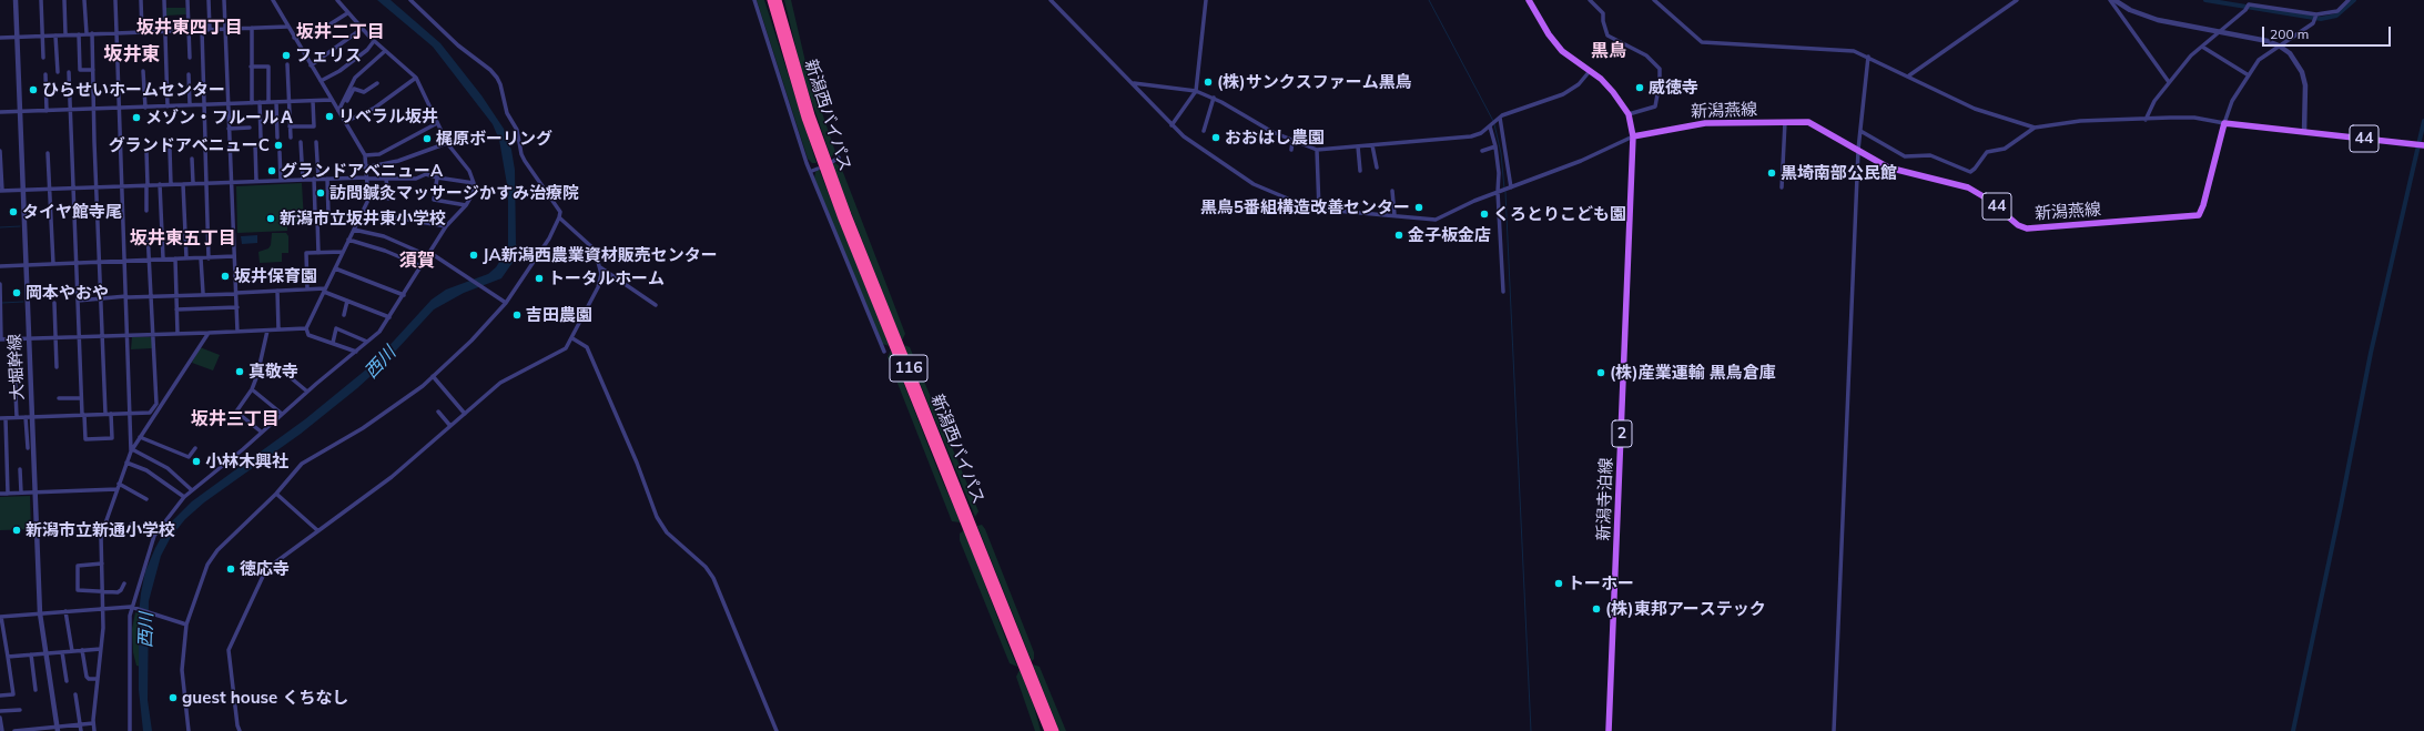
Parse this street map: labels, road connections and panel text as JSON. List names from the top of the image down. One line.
{"streets":{"highway":["新潟西バイパス","116"],"main road":["新潟燕線","44","2","新潟寺泊線"],"street":["大堀幹線"]},"crossings":[["新潟燕線","44"],["新潟燕線","2"],["新潟燕線","新潟寺泊線"],["2","新潟寺泊線"]],"districts":["坂井東四丁目","坂井二丁目","黒鳥","坂井東","坂井東五丁目","須賀","坂井三丁目"],"water":["西川"],"places":["フェリス","(株)サンクスファーム黒鳥","威徳寺","ひらせいホームセンター","リベラル坂井","メゾン・フルールＡ","おおはし農園","梶原ボーリング","グランドアベニューC","グランドアベニューA","黒埼南部公民館","訪問鍼灸マッサージかすみ治療院","黒鳥5番組構造改善センター","タイヤ館寺尾","くろとりこども園","新潟市立坂井東小学校","金子板金店","JA新潟西農業資材販売センター","坂井保育園","トータルホーム","岡本やおや","吉田農園","真敬寺","(株)産業運輸 黒鳥倉庫","小林木興社","新潟市立新通小学校","徳応寺","トーホー","(株)東邦アーステック","guest house くちなし"],"scale_bar":"200 m"}
